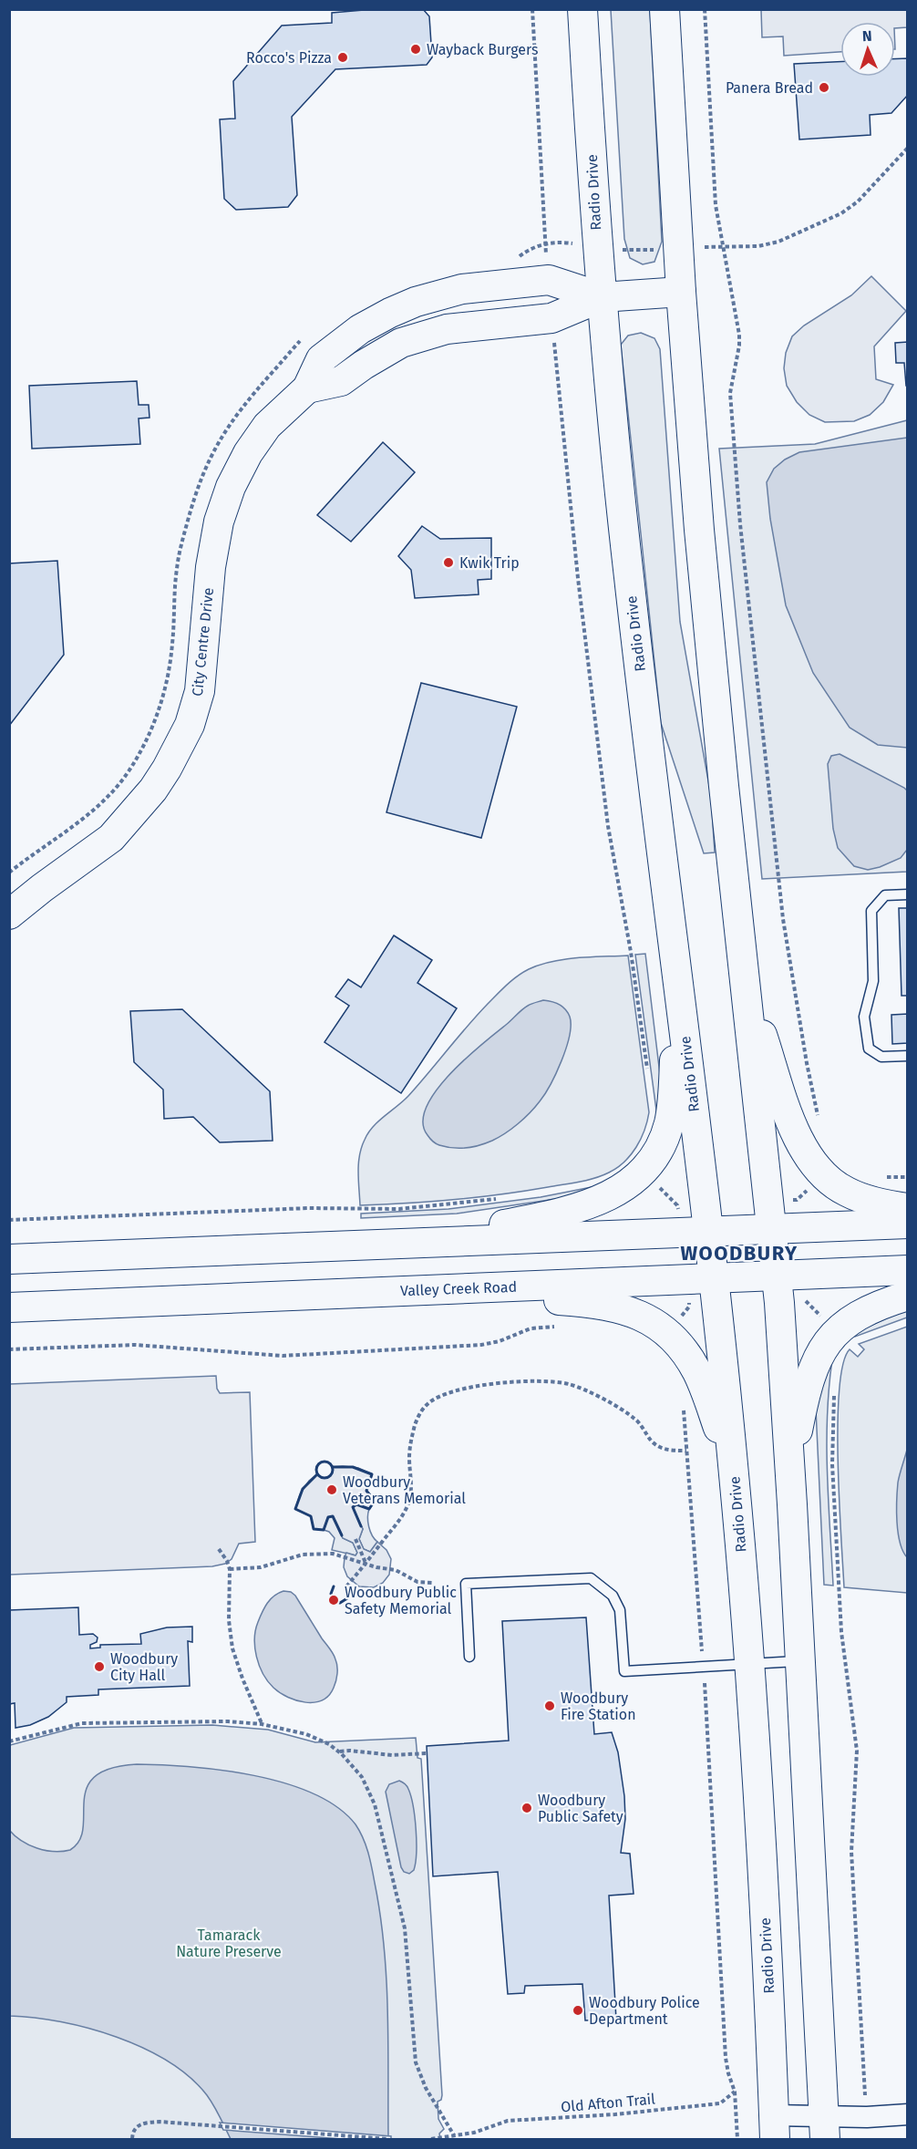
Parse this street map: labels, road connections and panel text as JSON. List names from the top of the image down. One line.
{"streets":{"main road":["Radio Drive","City Centre Drive","Valley Creek Road"],"path":["Old Afton Trail"]},"crossings":[["Radio Drive","City Centre Drive"],["Radio Drive","Valley Creek Road"]],"districts":["WOODBURY"],"parks":["Tamarack Nature Preserve"],"places":["Wayback Burgers","Rocco's Pizza","Panera Bread","Kwik Trip","Woodbury Veterans Memorial","Woodbury Public Safety Memorial","Woodbury City Hall","Woodbury Fire Station","Woodbury Public Safety","Woodbury Police Department"],"north":"top"}
